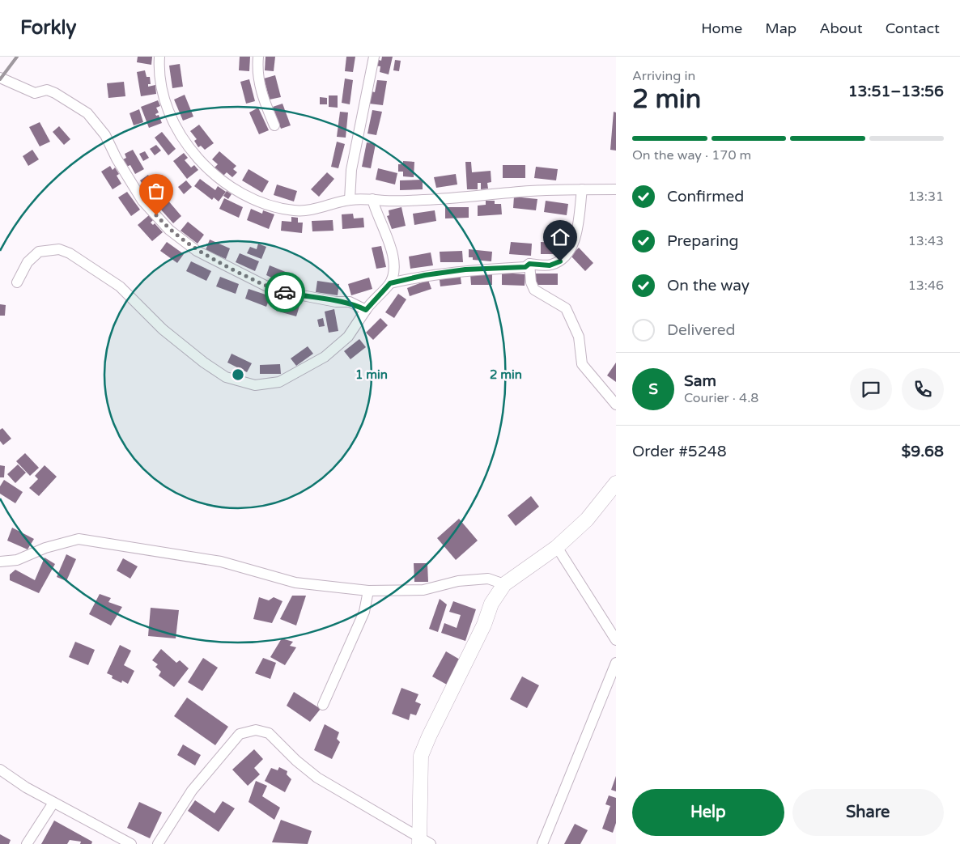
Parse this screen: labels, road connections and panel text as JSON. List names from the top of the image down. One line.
{"page":{"header":"Forkly","nav":["Home","Map","About","Contact"],"heading":["2 min","Arriving in","13:51–13:56"],"panel":["Sam","Courier · 4.8","Order #5248","$9.68"],"bar":"On the way · 170 m","list":[["Confirmed","13:31"],["Preparing","13:43"],["On the way","13:46"],"Delivered"],"round":"S","buttons":["Help","Share"]},"rings":["1 min","2 min"]}
